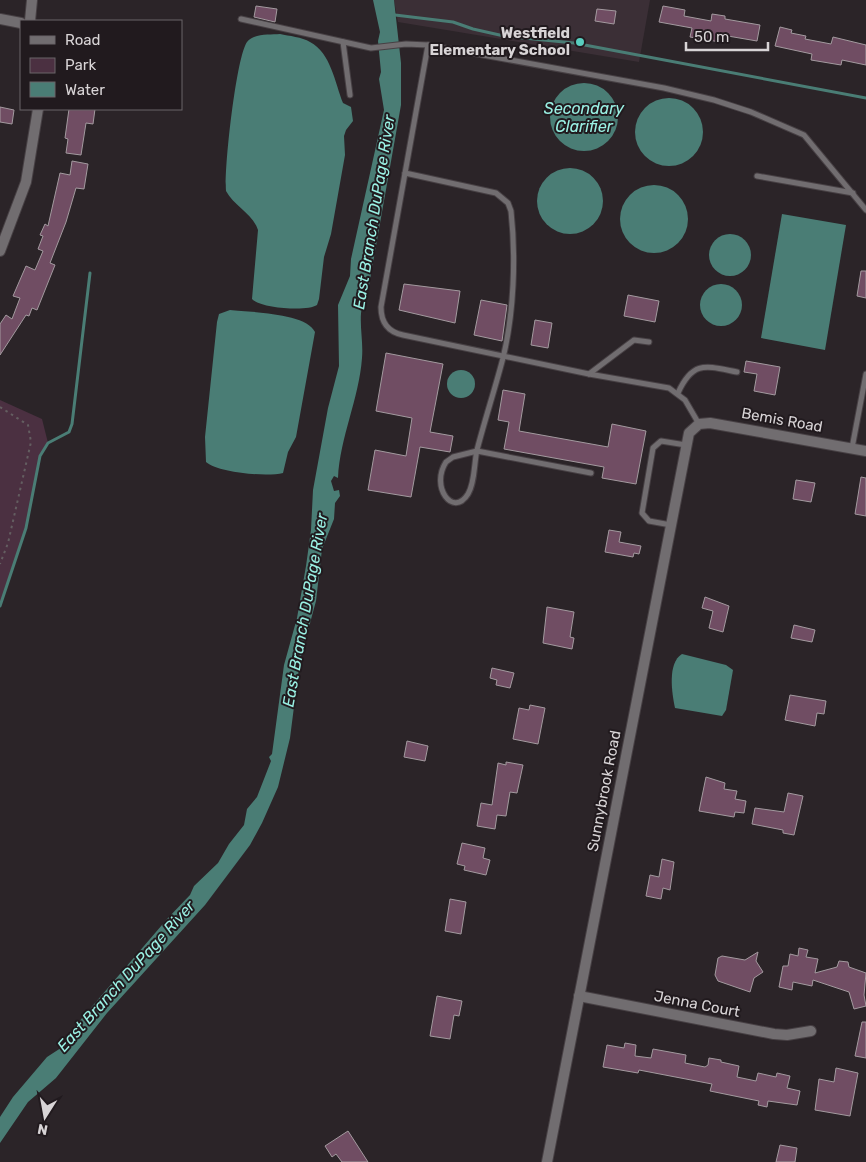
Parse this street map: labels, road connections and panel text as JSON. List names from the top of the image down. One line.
{"streets":{"street":["Bemis Road","Sunnybrook Road","Jenna Court"]},"crossings":[["Bemis Road","Sunnybrook Road"],["Sunnybrook Road","Jenna Court"]],"water":["Secondary Clarifier","East Branch DuPage River"],"places":["Westfield Elementary School"],"legend":["Road","Park","Water"],"scale_bar":"50 m","north":"bottom"}
